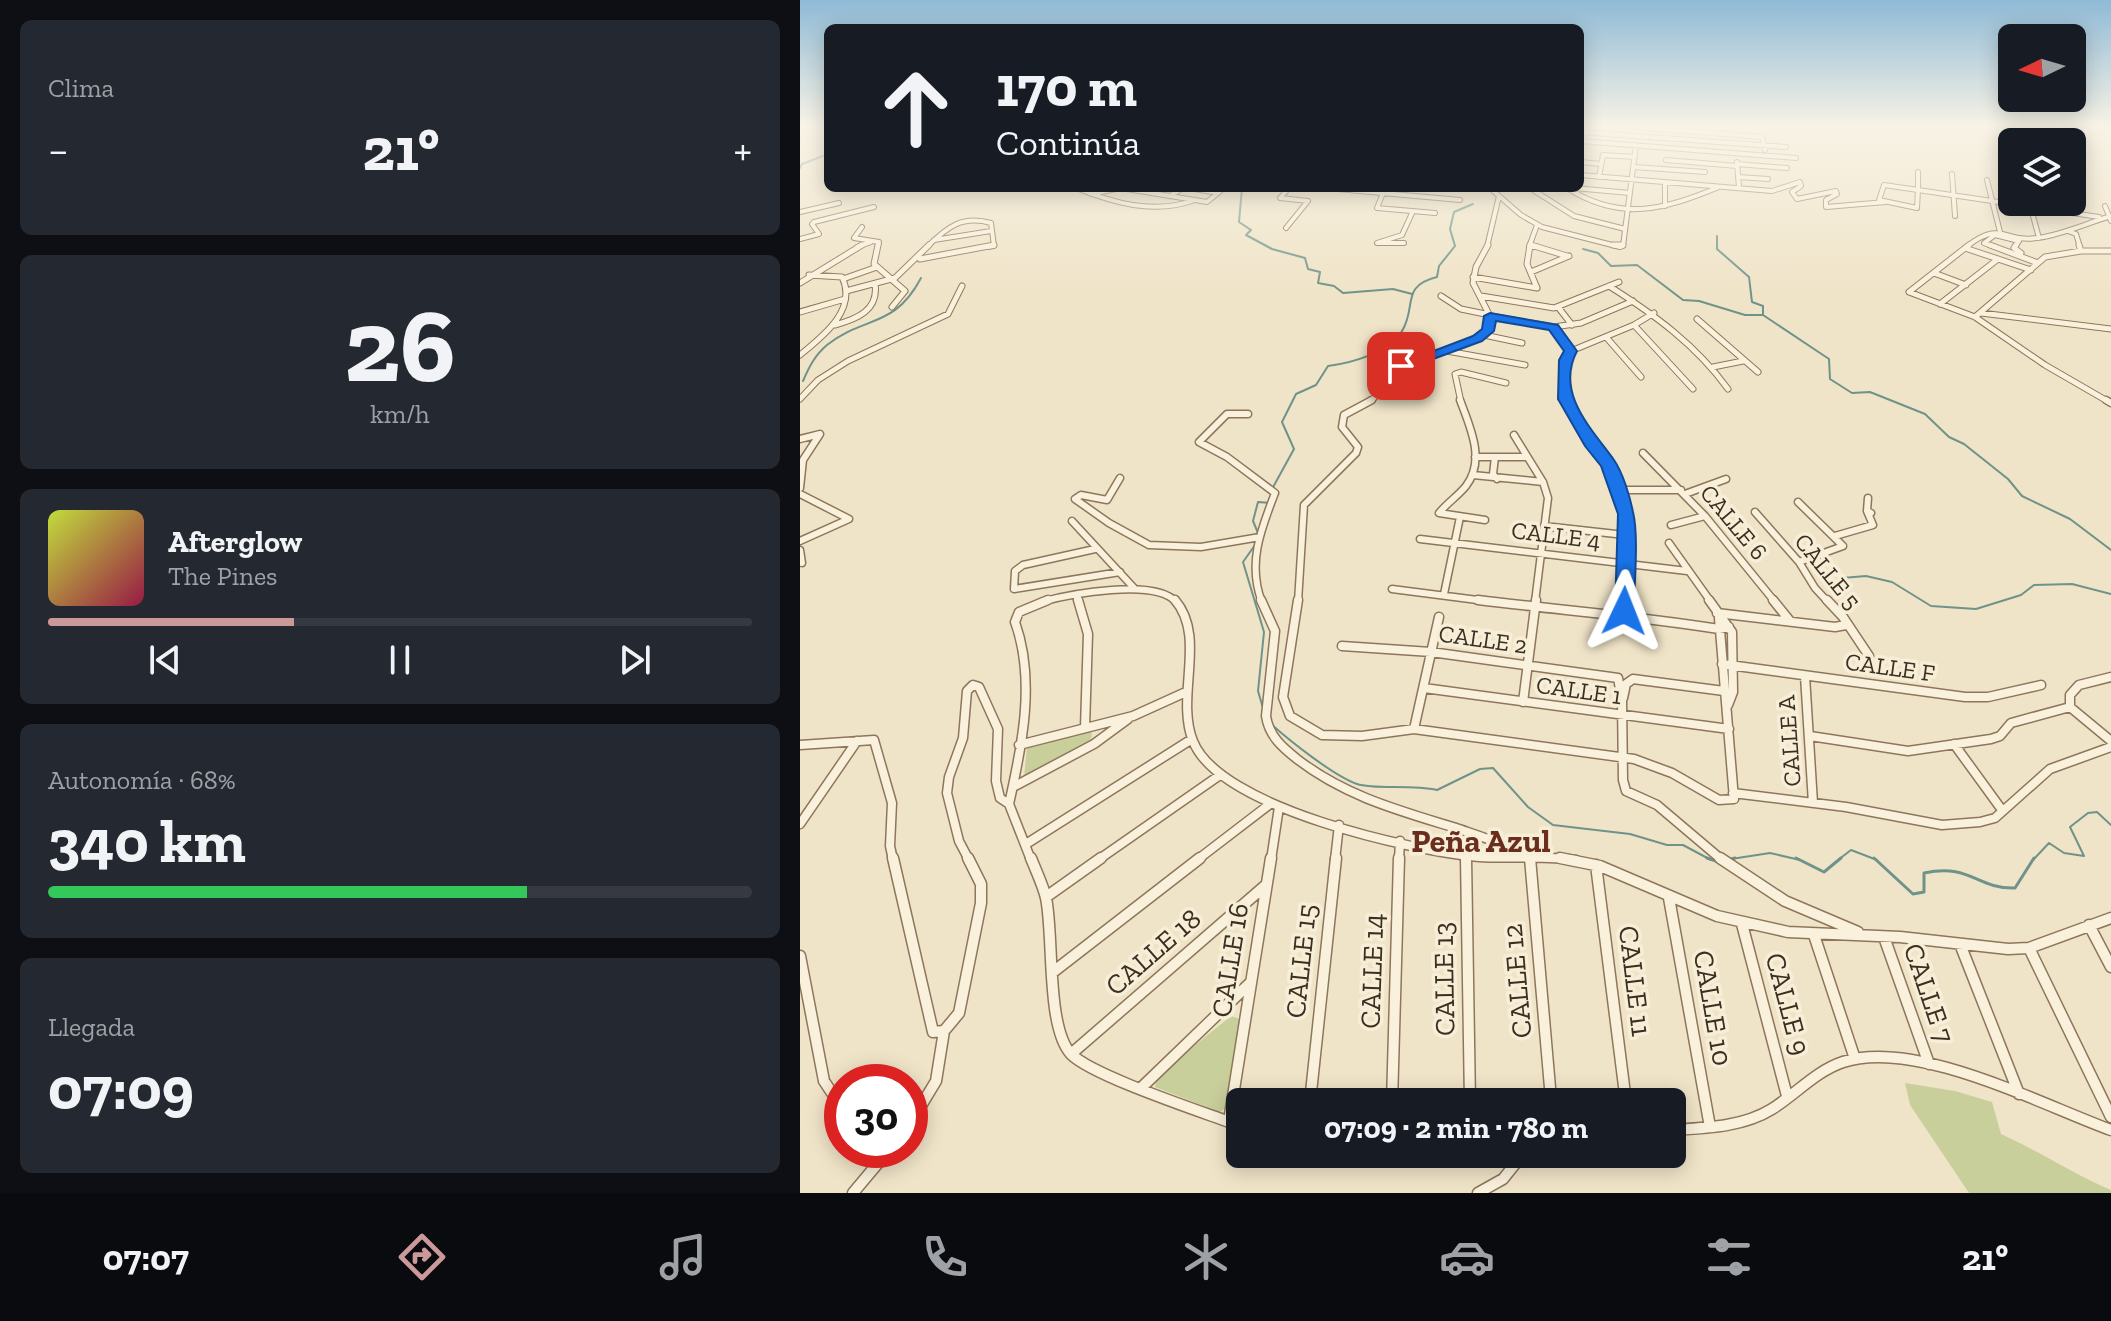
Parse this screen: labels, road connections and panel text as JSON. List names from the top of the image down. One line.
{"streets":{"street":["CALLE 6","CALLE 4","CALLE 5","CALLE 2","CALLE F","CALLE 1","CALLE A","CALLE 18","CALLE 16","CALLE 15","CALLE 14","CALLE 13","CALLE 12","CALLE 11","CALLE 7","CALLE 9","CALLE 10"]},"crossings":[["CALLE F","CALLE A"],["CALLE 18","CALLE 16"]],"districts":["Peña Azul"],"north":"left","page":{"tile":["Clima",["26","km/h"],["Autonomía · 68%","340 km"],["Llegada","07:09"]],"turn":["170 m","Continúa"],"heat":["−","21°","+"],"song":["Afterglow","The Pines"],"limit":"30","trip":"07:09 · 2 min · 780 m","tabs":["07:07","21°"]}}
